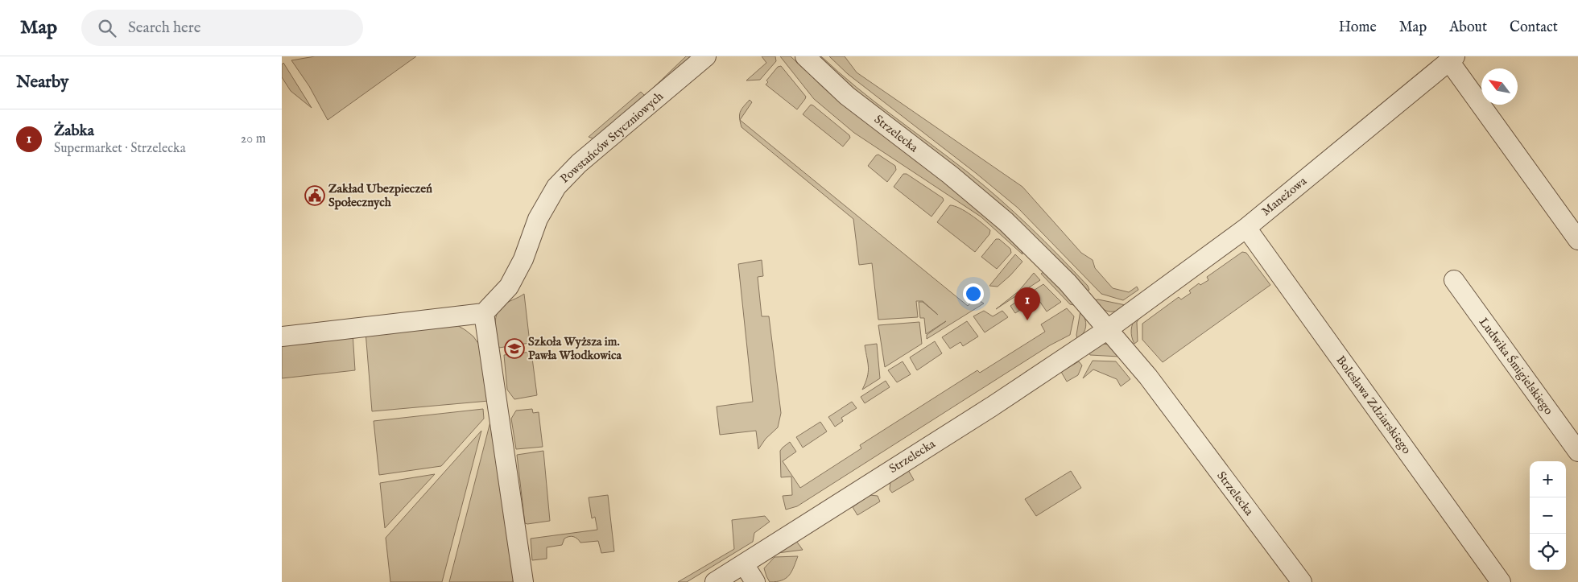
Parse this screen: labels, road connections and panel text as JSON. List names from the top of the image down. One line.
{"streets":{"street":["Strzelecka","Powstańców Styczniowych","Maneżowa","Ludwika Śmigielskiego","Bolesława Zdziarskiego"]},"crossings":[["Strzelecka","Maneżowa"],["Maneżowa","Bolesława Zdziarskiego"]],"places":{"public building":["Zakład Ubezpieczeń Społecznych"],"school or university":["Szkoła Wyższa im. Pawła Włodkowica"]},"north":"top left","page":{"header":"Map","search":"Search here","nav":["Home","Map","About","Contact"],"heading":"Nearby","list":[{"mark":"1","name":"Żabka","note":"Supermarket · Strzelecka","value":"20 m"}],"pins":"1","map_buttons":["+","−"]}}
